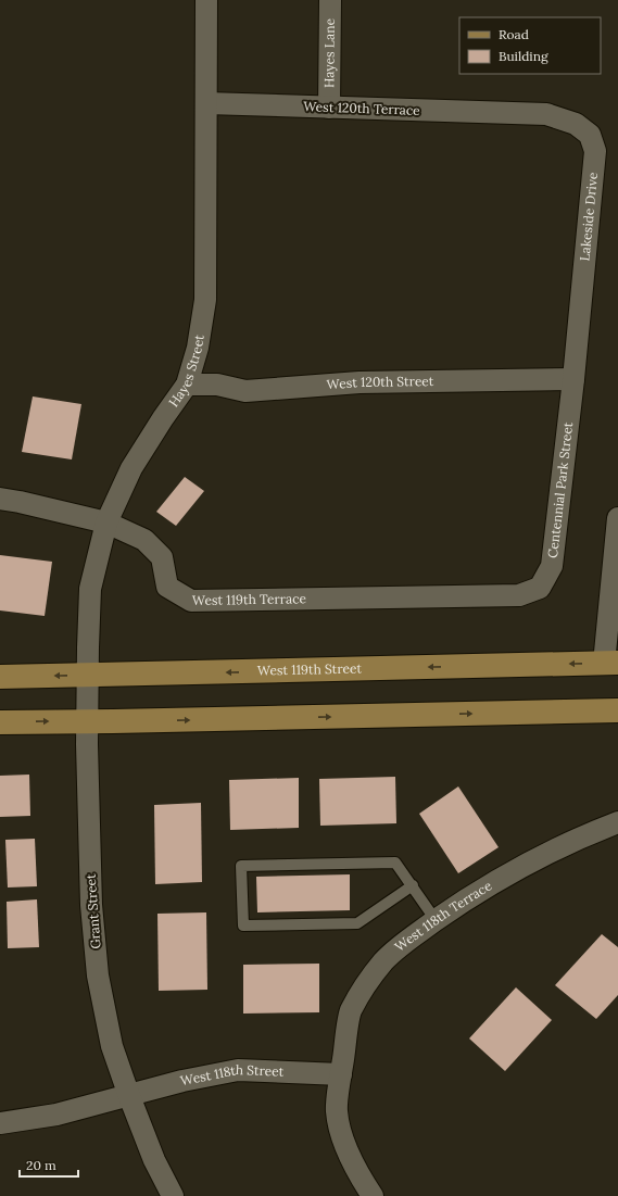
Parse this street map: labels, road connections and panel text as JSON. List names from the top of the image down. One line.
{"streets":{"main road":["West 119th Street"],"street":["Hayes Lane","West 120th Terrace","Lakeside Drive","Hayes Street","West 120th Street","Centennial Park Street","West 119th Terrace","Grant Street","West 118th Terrace","West 118th Street"]},"crossings":[["Hayes Lane","West 120th Terrace"],["West 120th Terrace","Lakeside Drive"],["West 120th Terrace","Hayes Street"],["Lakeside Drive","West 120th Street"],["Lakeside Drive","Centennial Park Street"],["Hayes Street","West 120th Street"],["Hayes Street","West 119th Terrace"],["Hayes Street","West 119th Street"],["Hayes Street","Grant Street"],["West 120th Street","Centennial Park Street"],["Centennial Park Street","West 119th Terrace"],["Grant Street","West 118th Street"],["West 118th Terrace","West 118th Street"]],"legend":["Road","Building"],"scale_bar":"20 m"}
